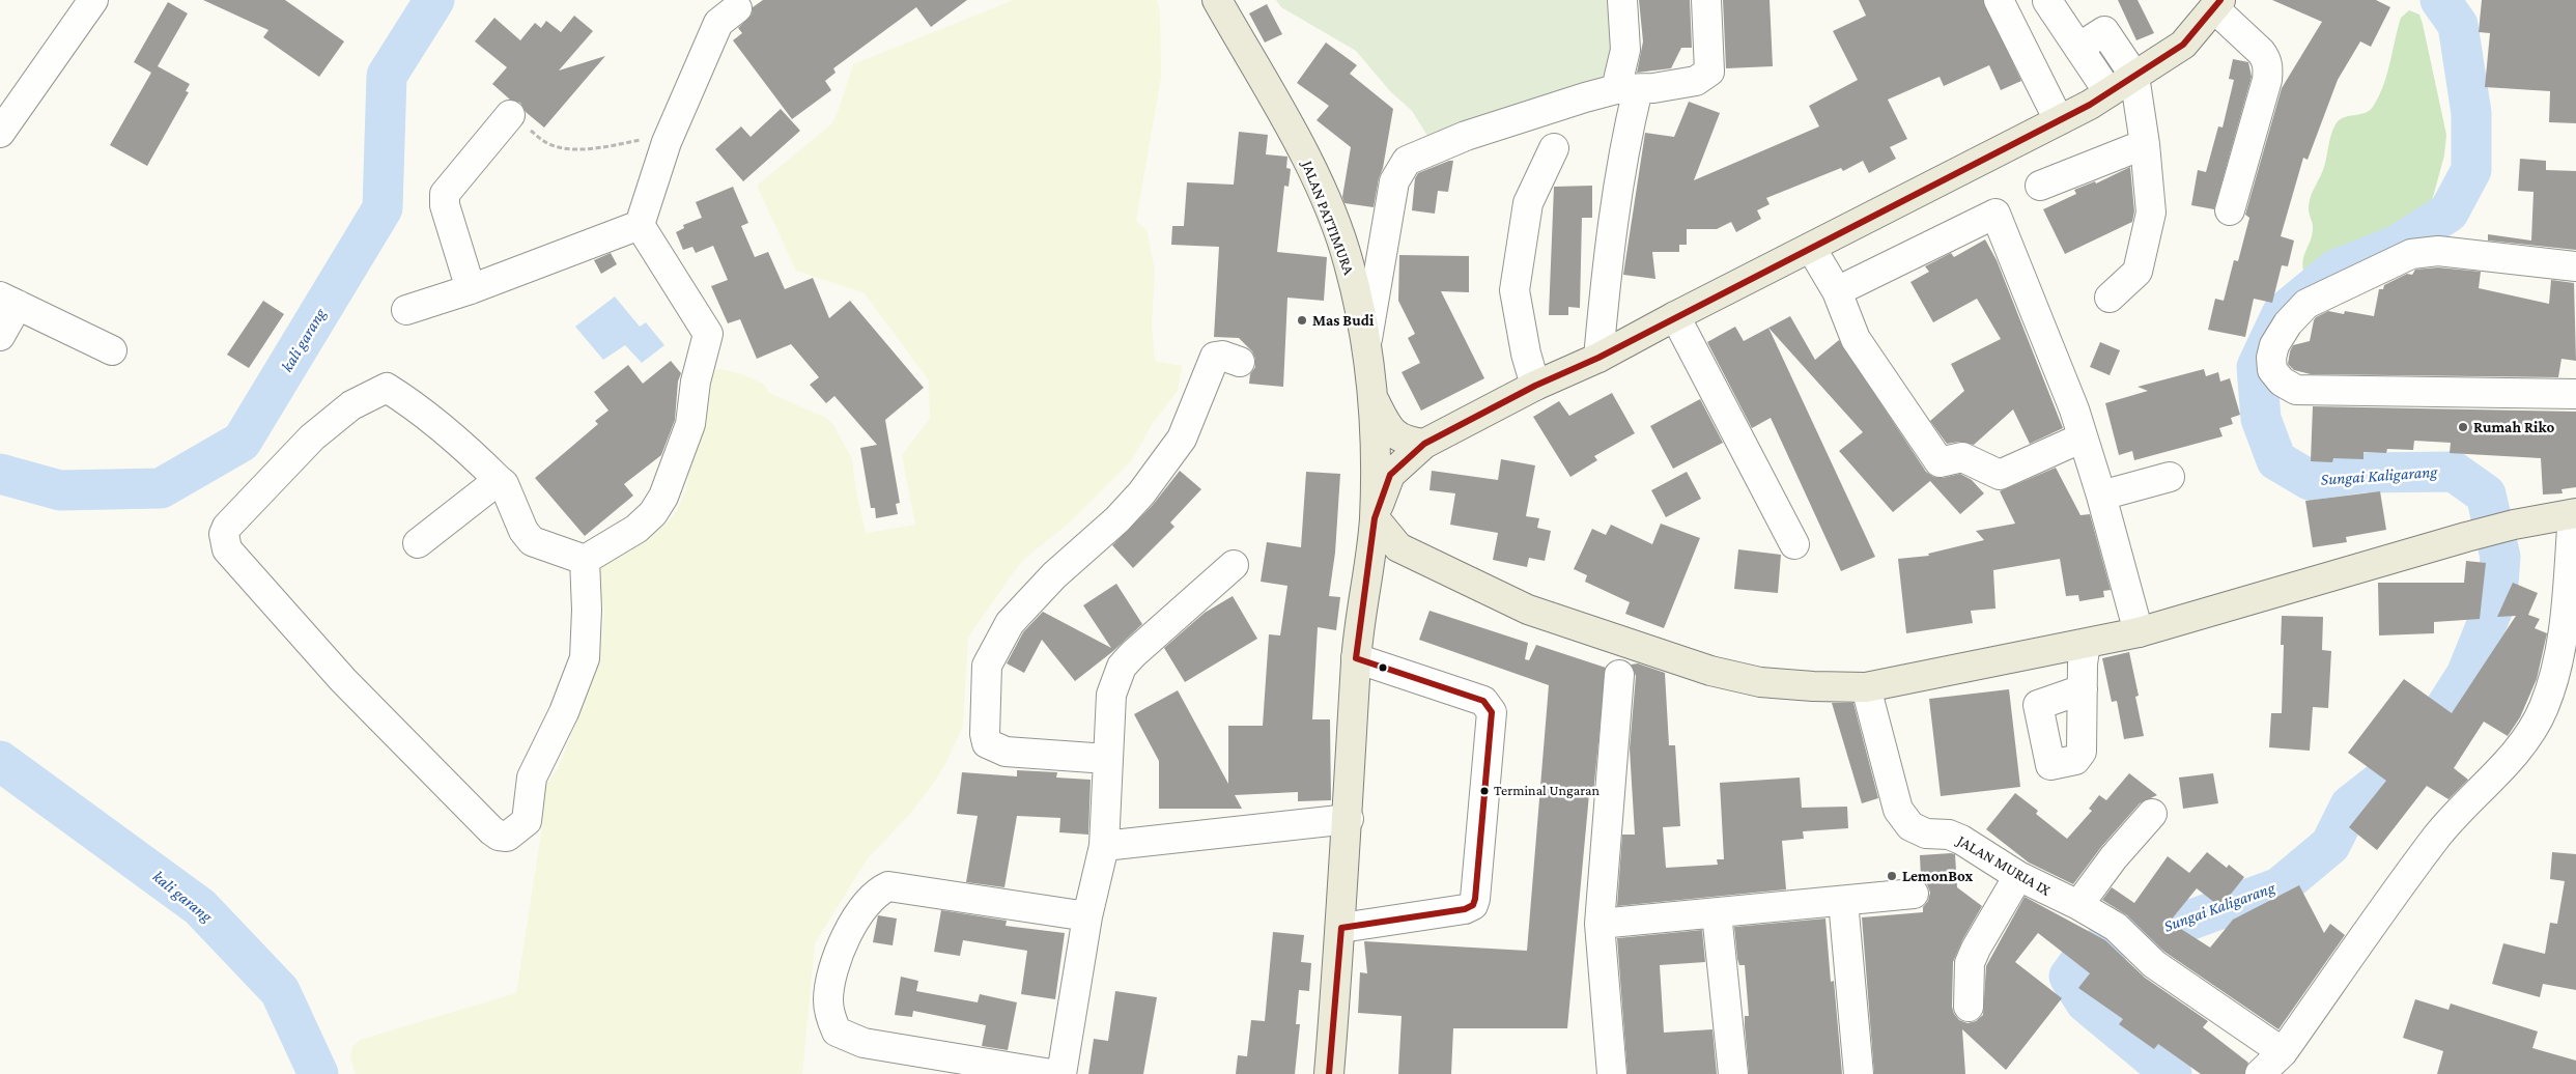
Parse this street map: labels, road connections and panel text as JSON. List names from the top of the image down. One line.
{"streets":{"main road":["JALAN PATTIMURA"],"street":["JALAN MURIA IX"]},"water":["kali garang","Sungai Kaligarang"],"places":["Mas Budi","Rumah Riko","Terminal Ungaran","LemonBox"]}
